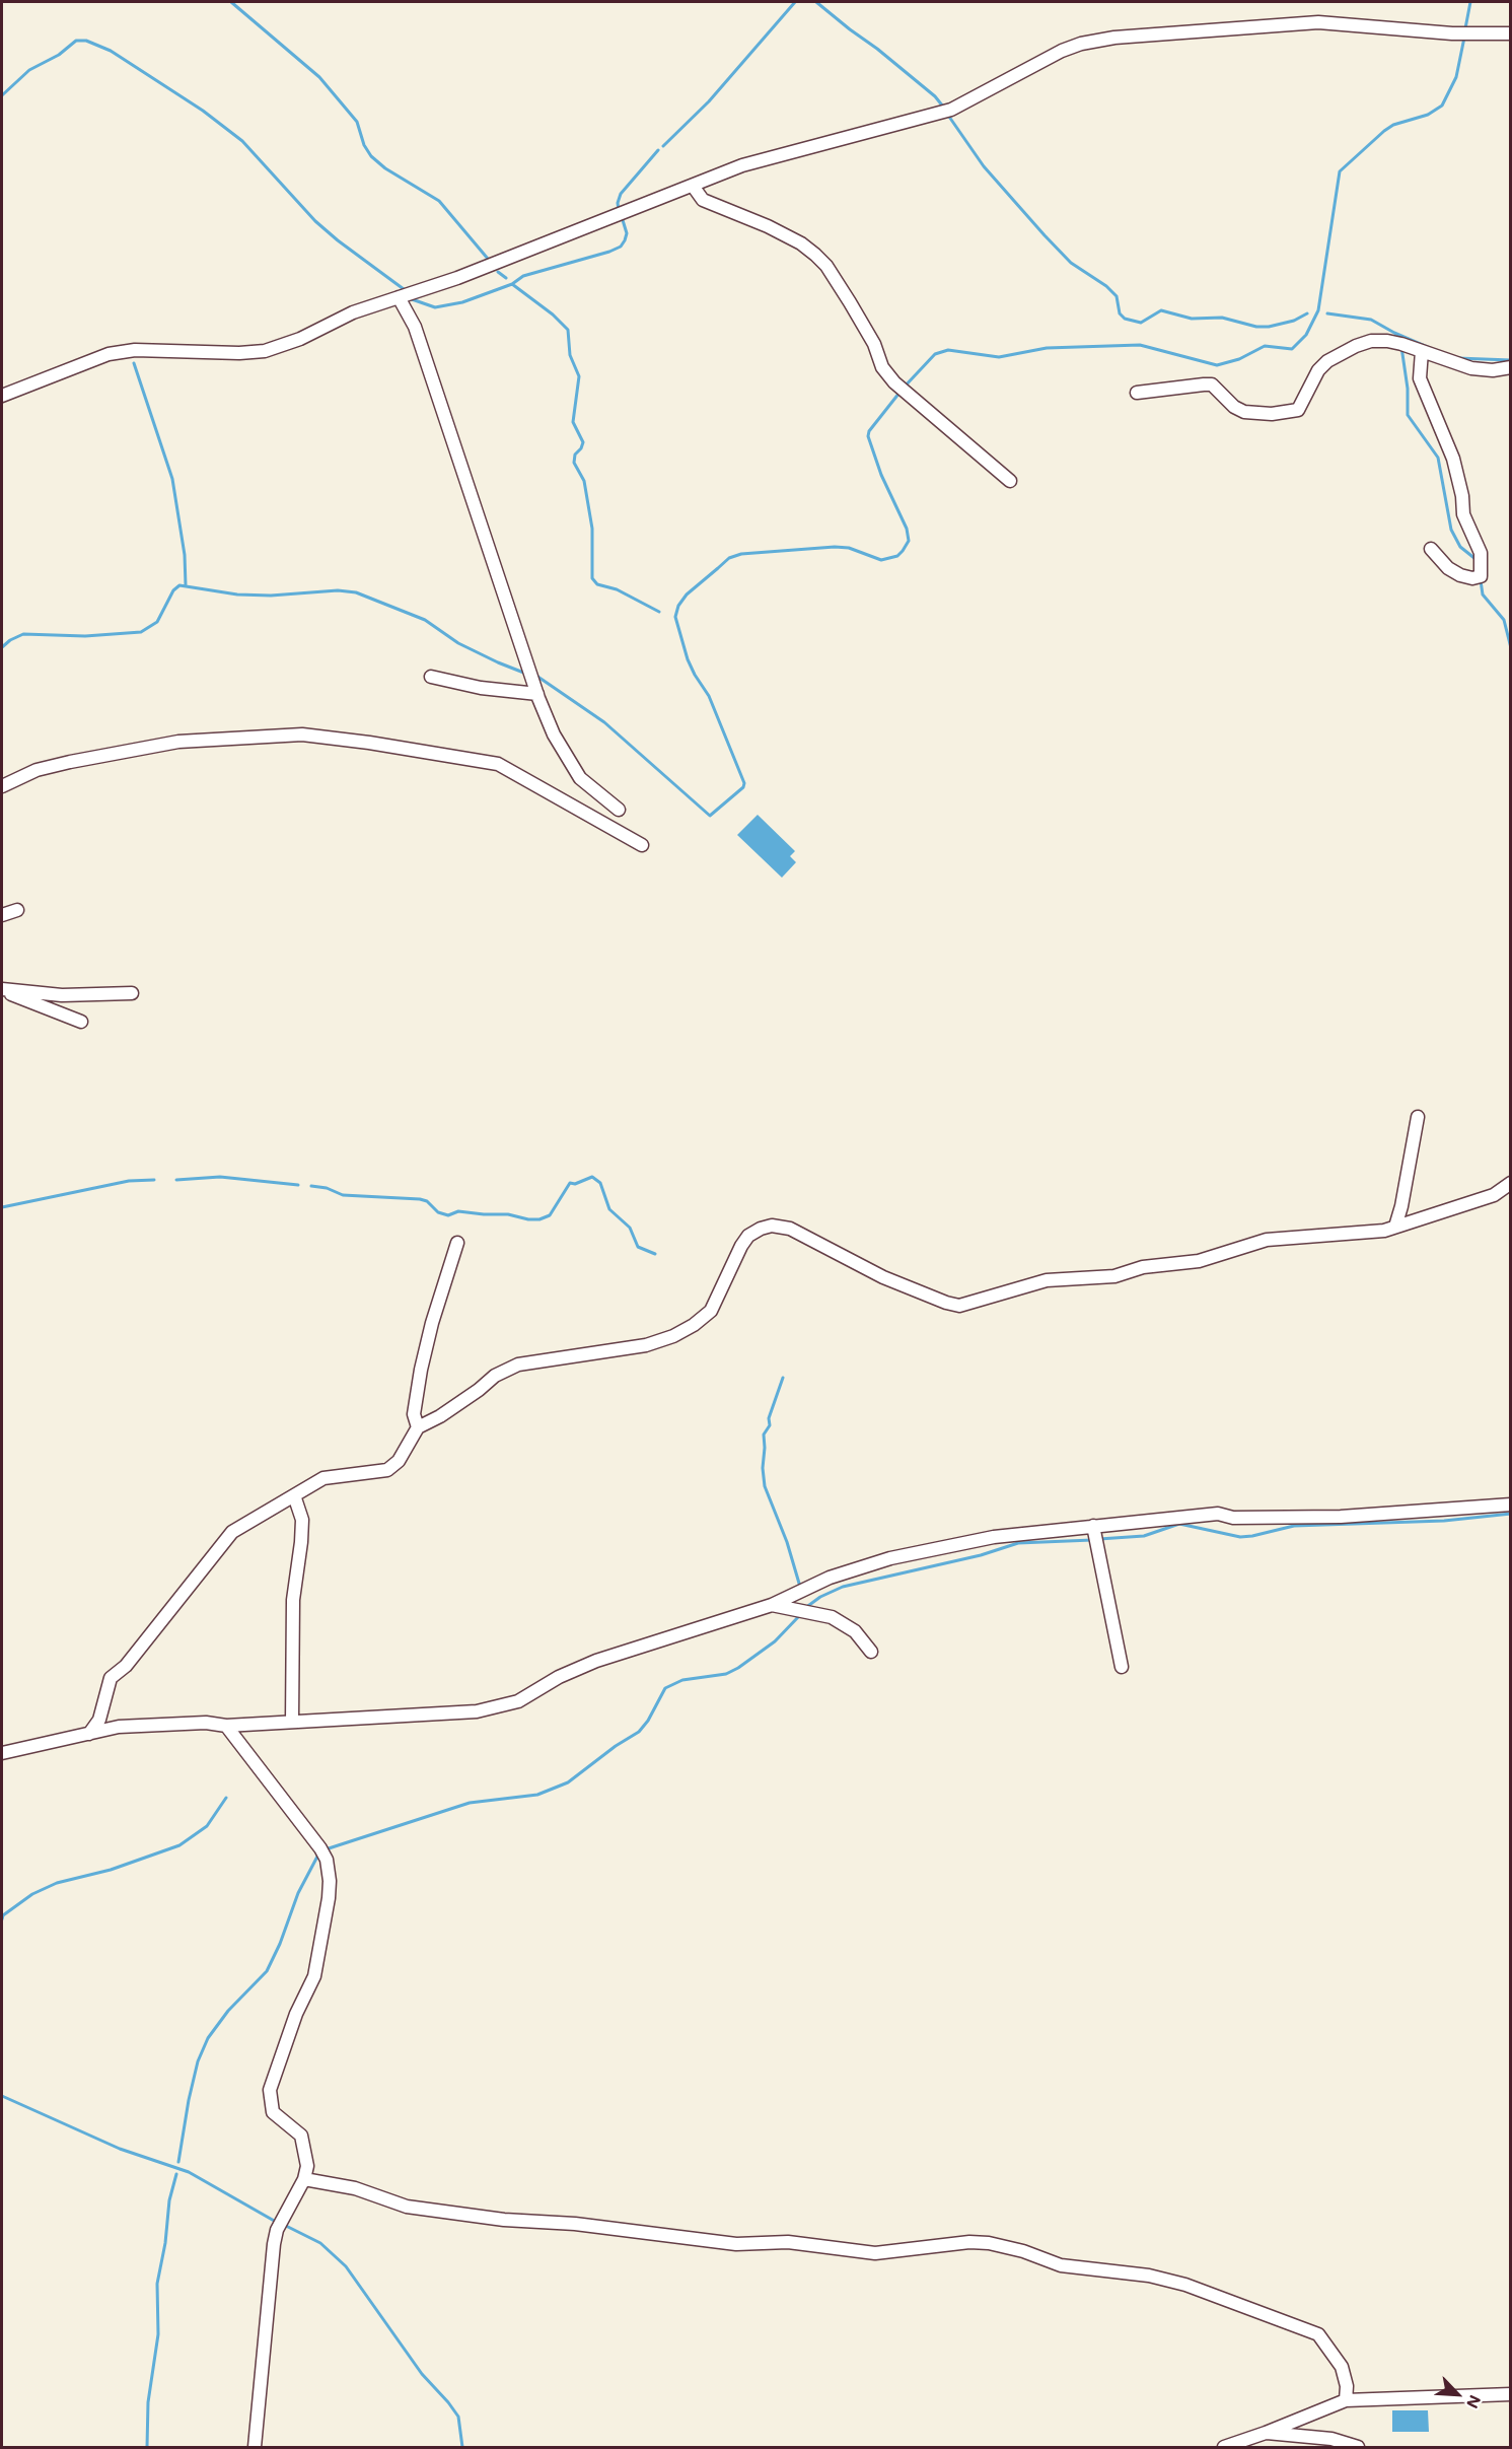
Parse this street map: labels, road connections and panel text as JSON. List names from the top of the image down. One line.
{"north":"bottom right"}
